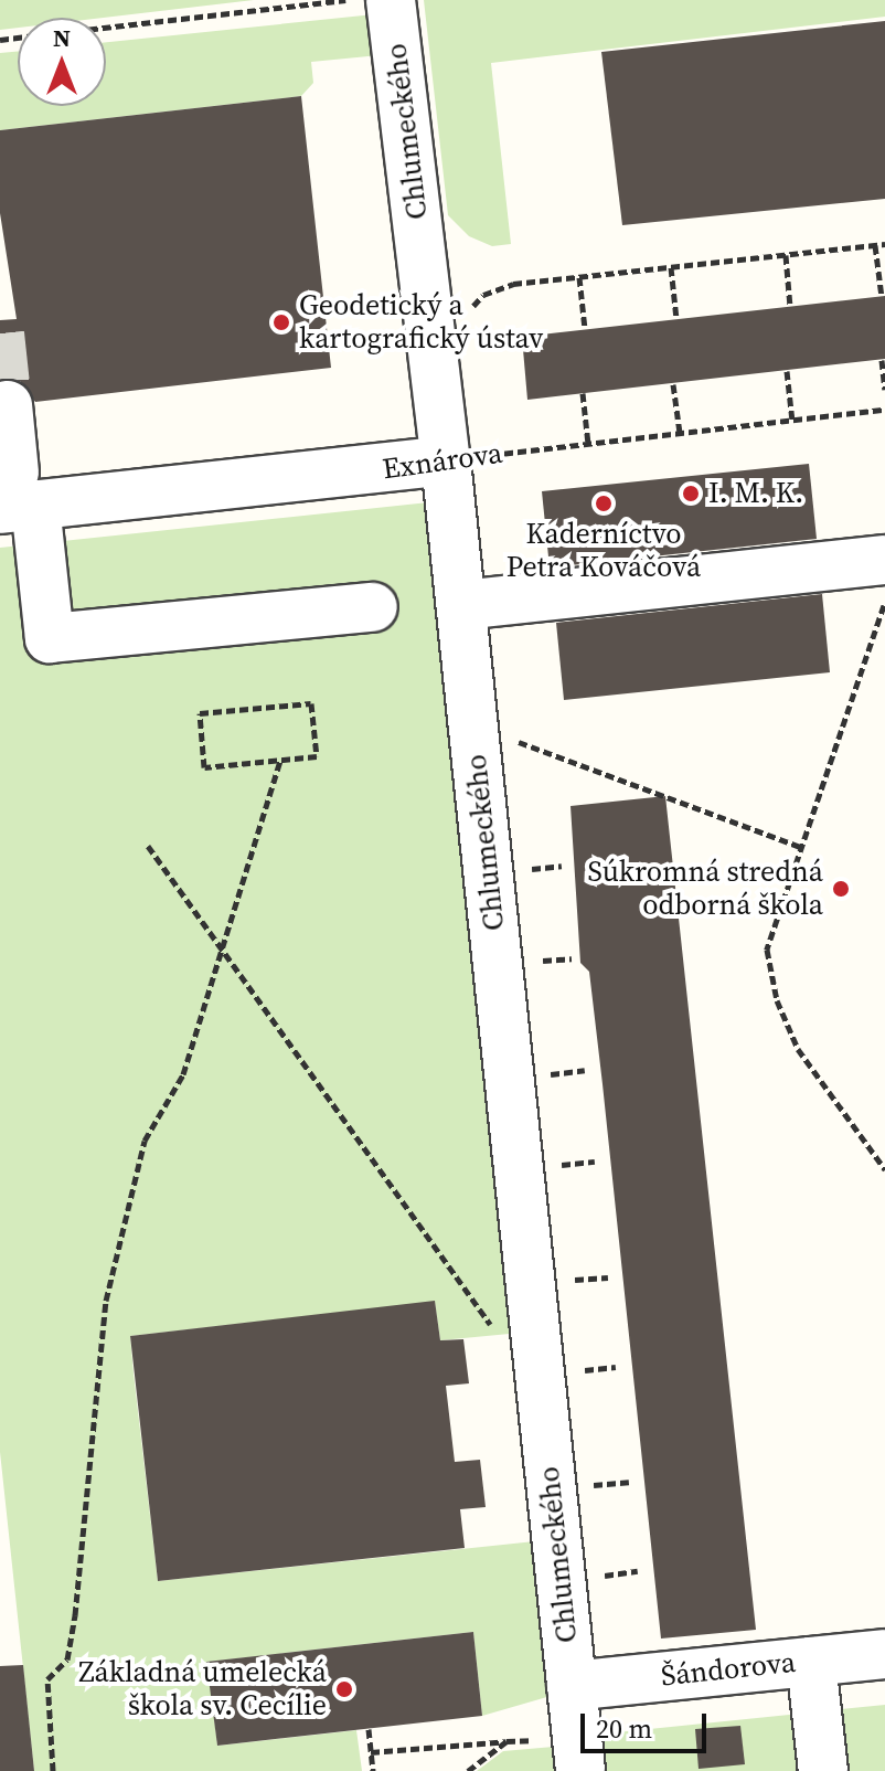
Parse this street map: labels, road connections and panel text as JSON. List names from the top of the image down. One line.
{"streets":{"street":["Chlumeckého","Exnárova","Šándorova"]},"crossings":[["Chlumeckého","Exnárova"],["Chlumeckého","Šándorova"]],"places":["Geodetický a kartografický ústav","I. M. K.","Kaderníctvo Petra Kováčová","Súkromná stredná odborná škola","Základná umelecká škola sv. Cecílie"],"scale_bar":"20 m","north":"top"}
